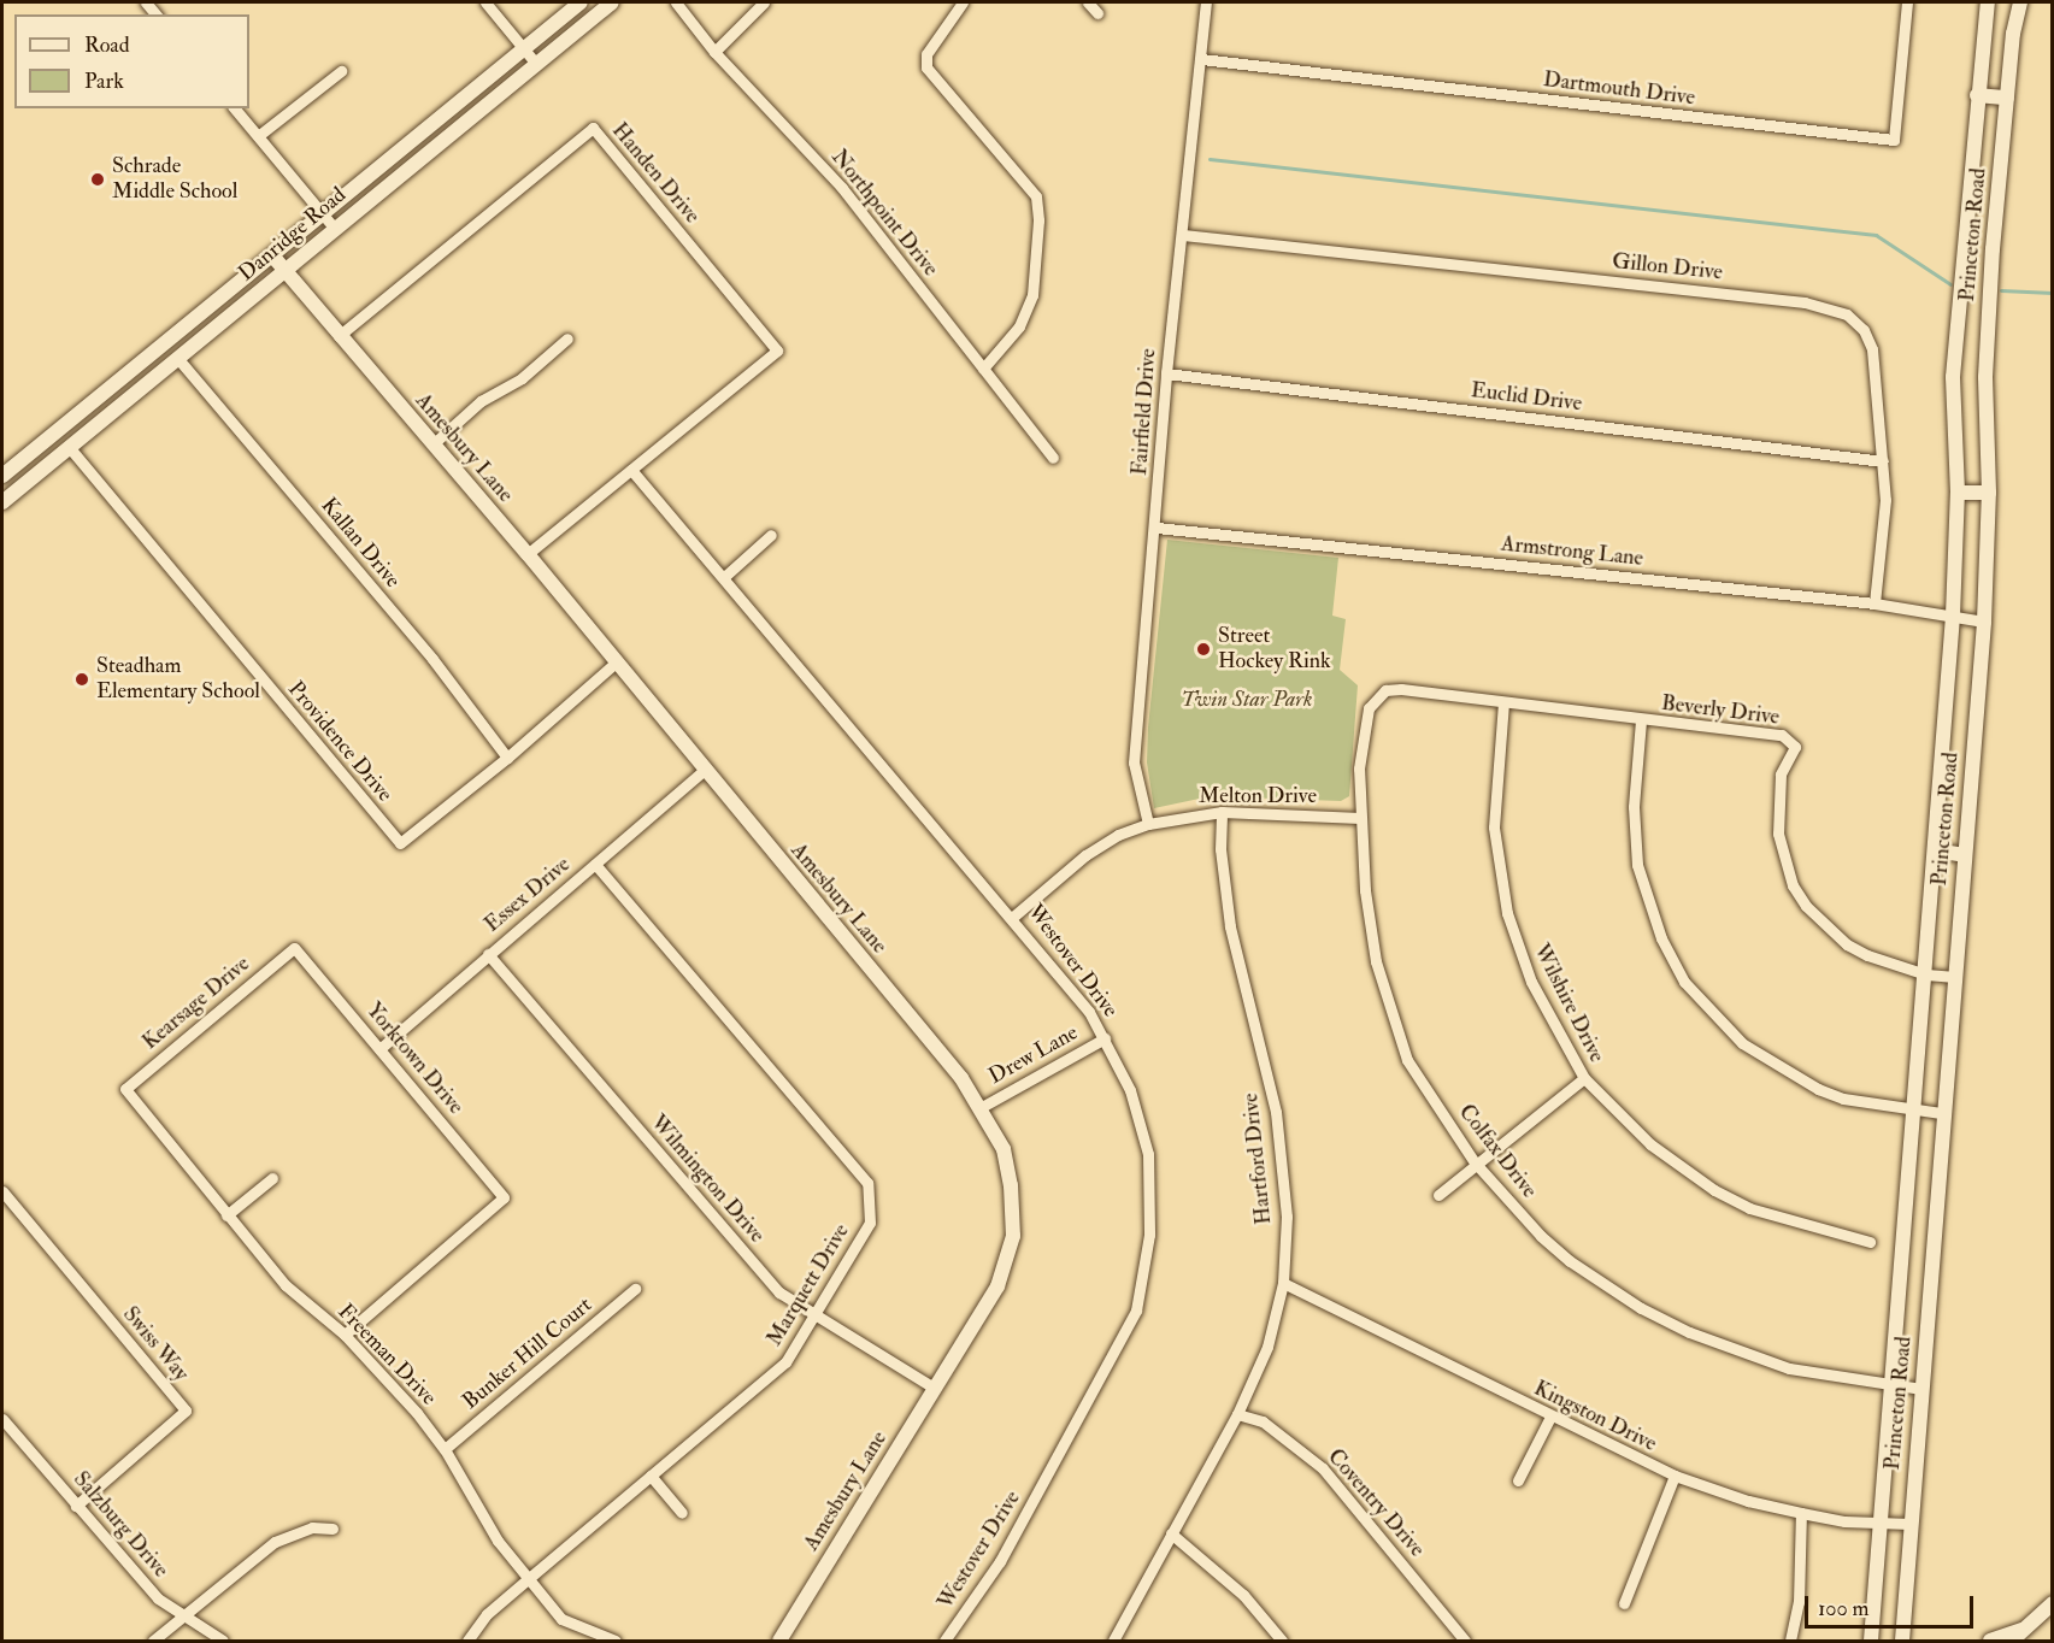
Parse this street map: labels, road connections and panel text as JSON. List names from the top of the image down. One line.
{"streets":{"main road":["Danridge Road","Princeton Road","Amesbury Lane"],"street":["Dartmouth Drive","Handen Drive","Northpoint Drive","Gillon Drive","Euclid Drive","Fairfield Drive","Kallan Drive","Armstrong Lane","Beverly Drive","Providence Drive","Melton Drive","Essex Drive","Westover Drive","Kearsage Drive","Wilshire Drive","Drew Lane","Yorktown Drive","Colfax Drive","Hartford Drive","Wilmington Drive","Marquett Drive","Swiss Way","Bunker Hill Court","Freeman Drive","Kingston Drive","Coventry Drive","Salzburg Drive"]},"crossings":[["Dartmouth Drive","Fairfield Drive"],["Handen Drive","Amesbury Lane"],["Handen Drive","Westover Drive"],["Danridge Road","Amesbury Lane"],["Danridge Road","Kallan Drive"],["Danridge Road","Providence Drive"],["Princeton Road","Armstrong Lane"],["Princeton Road","Beverly Drive"],["Princeton Road","Colfax Drive"],["Princeton Road","Kingston Drive"],["Gillon Drive","Euclid Drive"],["Gillon Drive","Fairfield Drive"],["Gillon Drive","Armstrong Lane"],["Euclid Drive","Fairfield Drive"],["Fairfield Drive","Armstrong Lane"],["Fairfield Drive","Melton Drive"],["Amesbury Lane","Providence Drive"],["Amesbury Lane","Essex Drive"],["Amesbury Lane","Drew Lane"],["Amesbury Lane","Wilmington Drive"],["Kallan Drive","Providence Drive"],["Beverly Drive","Wilshire Drive"],["Beverly Drive","Colfax Drive"],["Melton Drive","Westover Drive"],["Melton Drive","Colfax Drive"],["Melton Drive","Hartford Drive"],["Essex Drive","Yorktown Drive"],["Essex Drive","Wilmington Drive"],["Essex Drive","Marquett Drive"],["Westover Drive","Drew Lane"],["Kearsage Drive","Yorktown Drive"],["Kearsage Drive","Freeman Drive"],["Yorktown Drive","Freeman Drive"],["Hartford Drive","Kingston Drive"],["Hartford Drive","Coventry Drive"],["Wilmington Drive","Marquett Drive"],["Marquett Drive","Freeman Drive"],["Swiss Way","Salzburg Drive"],["Bunker Hill Court","Freeman Drive"]],"parks":["Twin Star Park"],"places":["Schrade Middle School","Street Hockey Rink","Steadham Elementary School"],"legend":["Road","Park"],"scale_bar":"100 m"}
